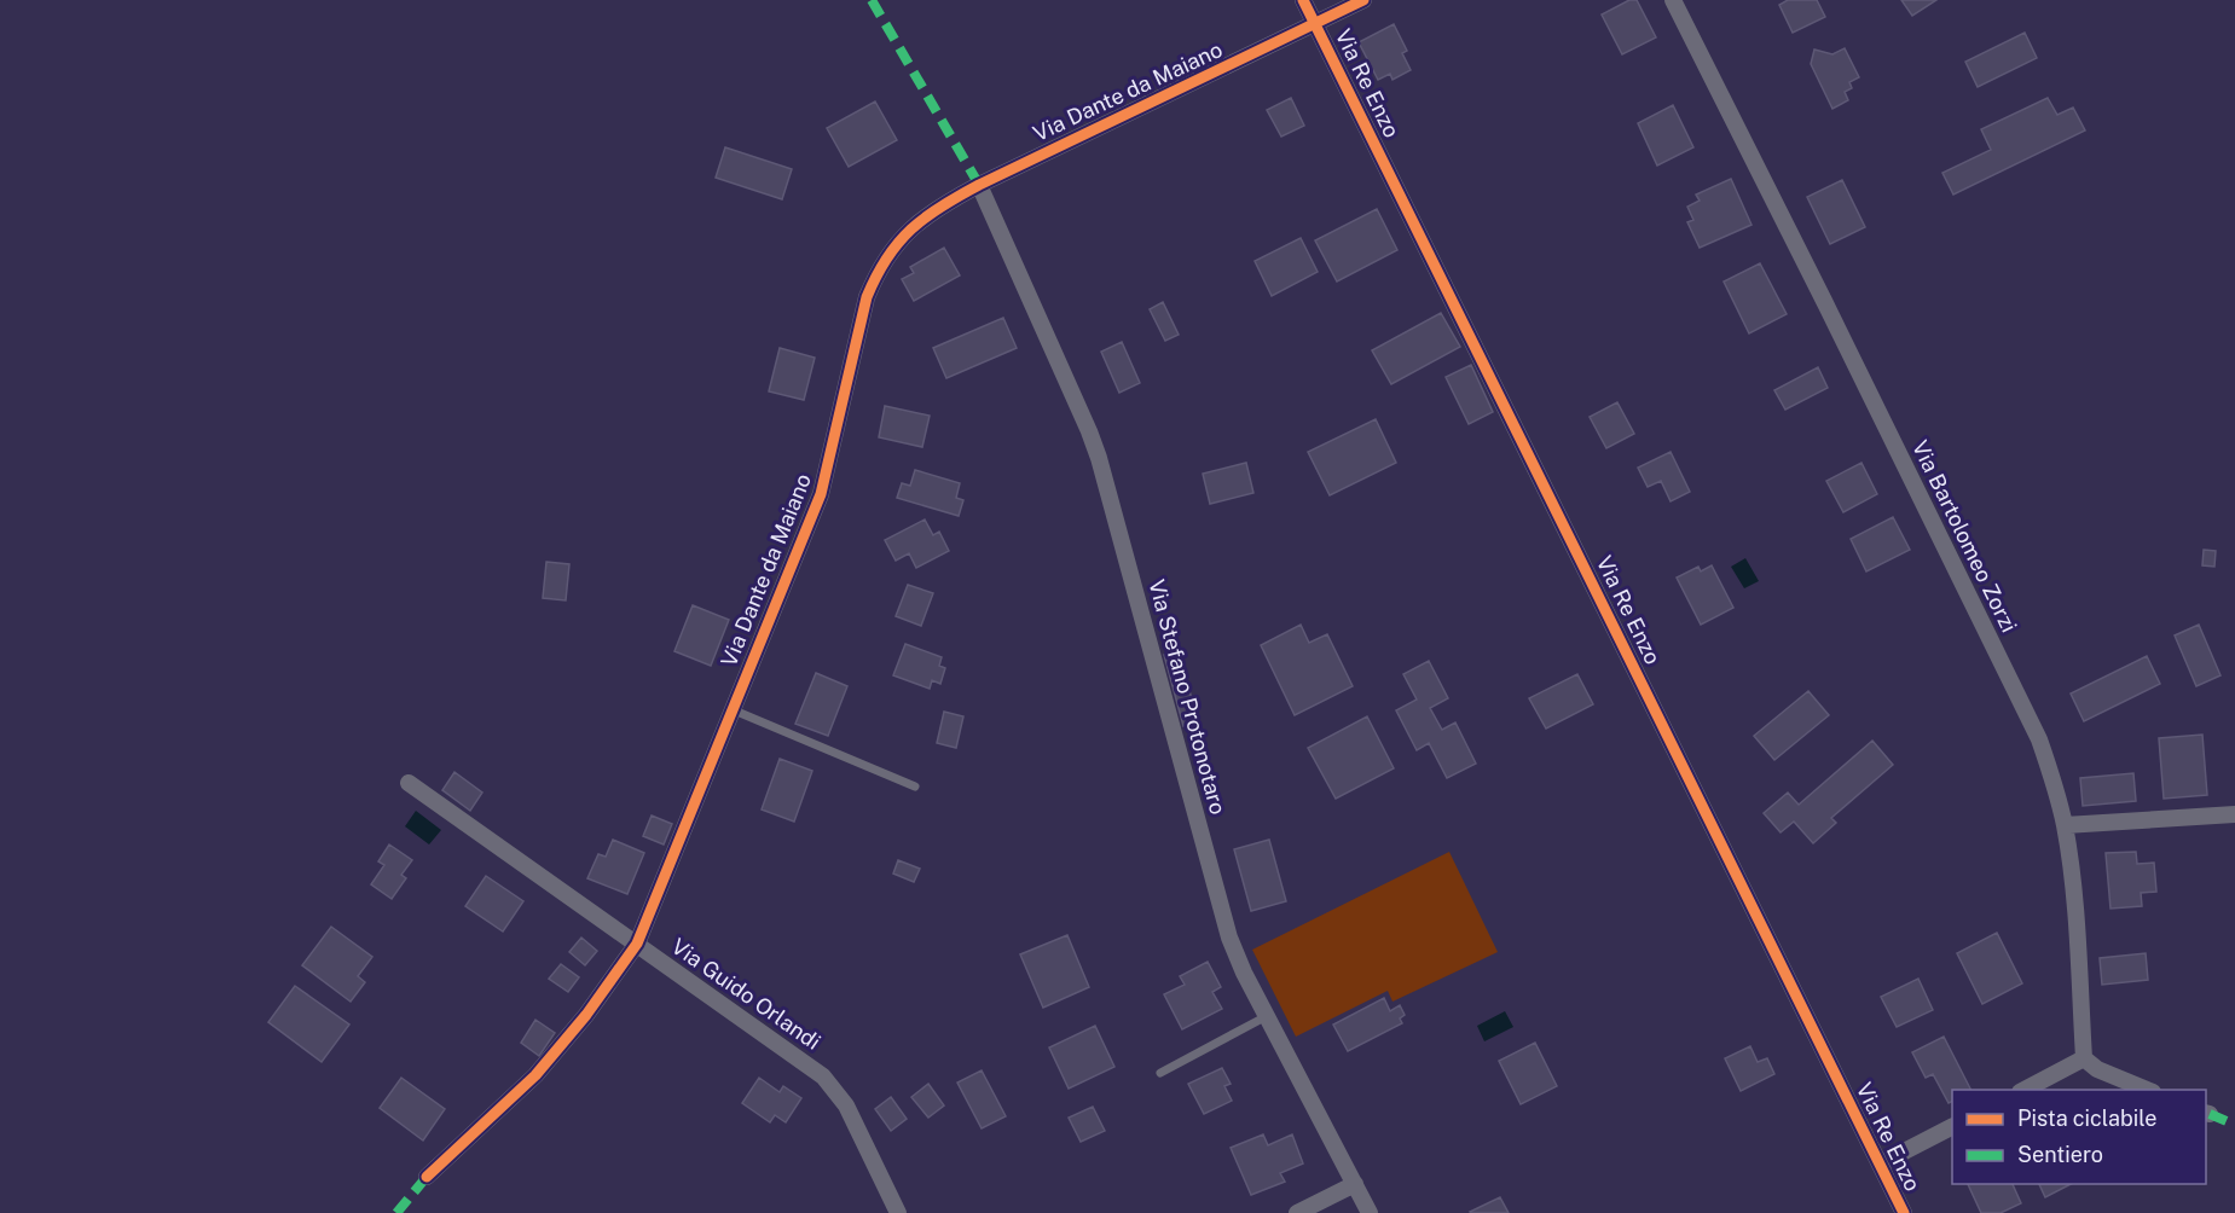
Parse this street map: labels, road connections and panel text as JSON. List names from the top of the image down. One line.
{"streets":{"street":["Via Re Enzo","Via Dante da Maiano","Via Bartolomeo Zorzi","Via Stefano Protonotaro","Via Guido Orlandi"]},"crossings":[["Via Re Enzo","Via Dante da Maiano"],["Via Dante da Maiano","Via Stefano Protonotaro"],["Via Dante da Maiano","Via Guido Orlandi"]],"legend":["Pista ciclabile","Sentiero"]}
